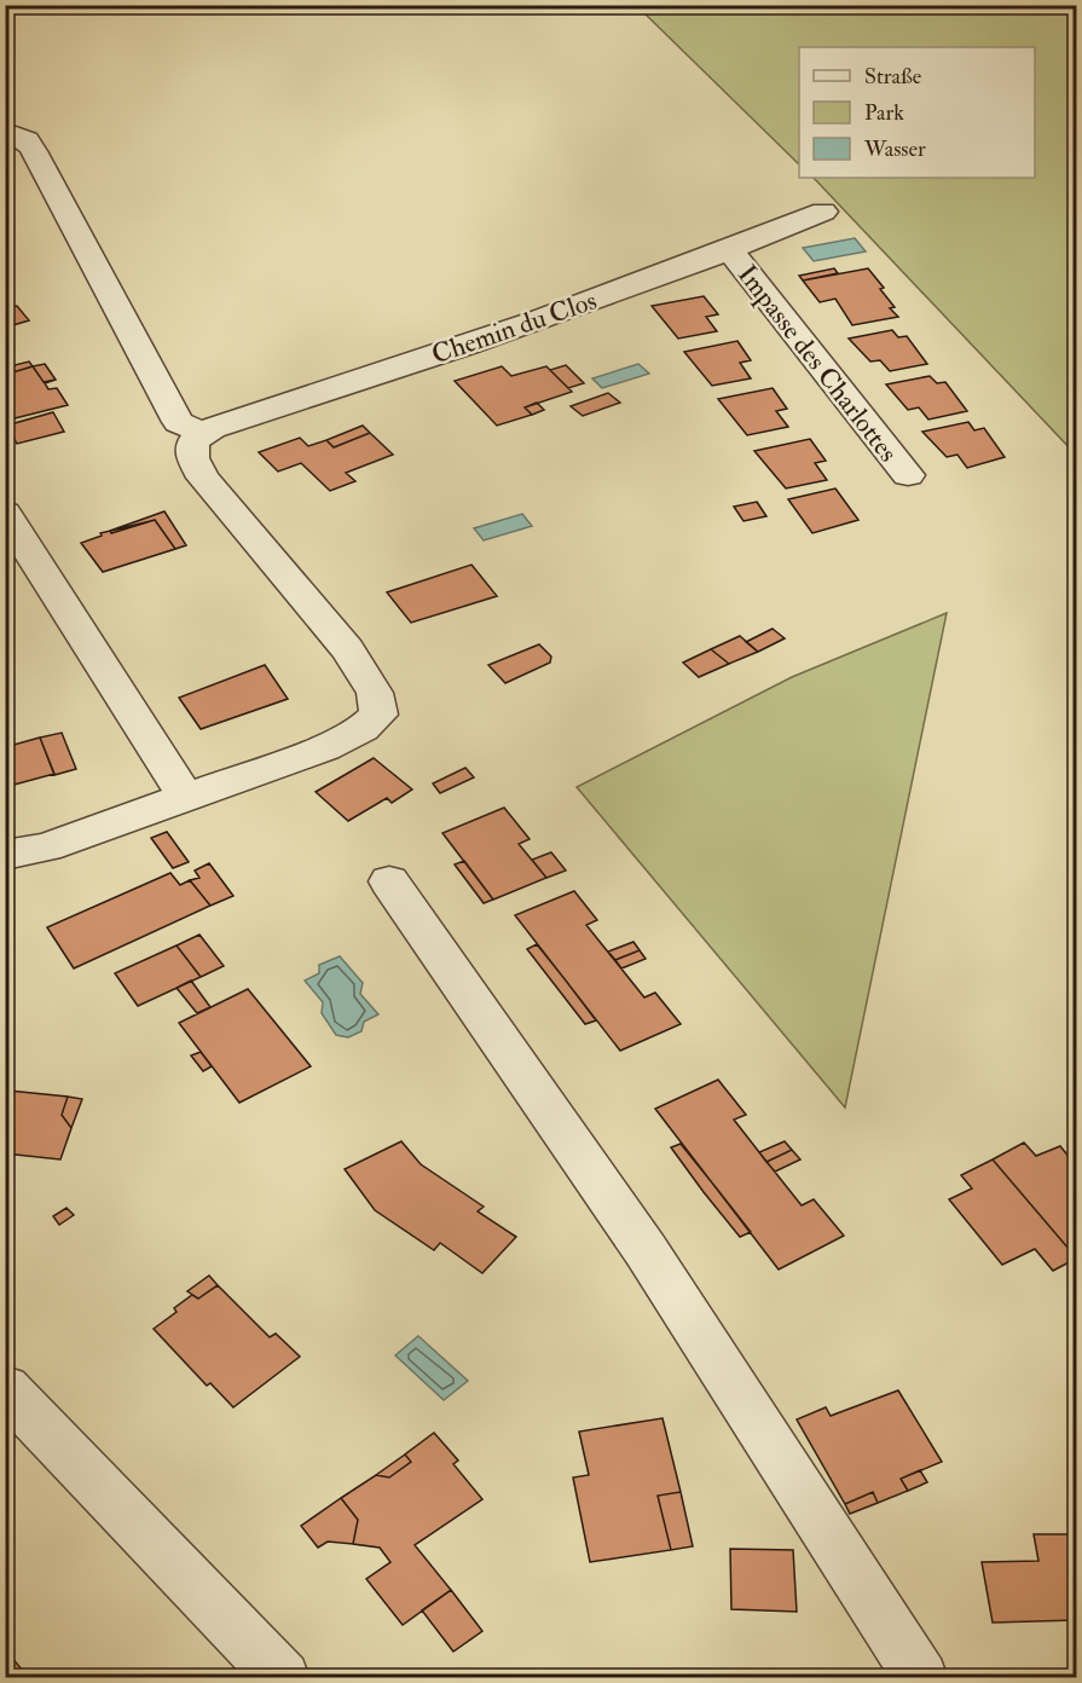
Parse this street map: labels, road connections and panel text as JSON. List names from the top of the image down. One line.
{"streets":{"street":["Chemin du Clos","Impasse des Charlottes"]},"crossings":[["Chemin du Clos","Impasse des Charlottes"]],"legend":["Straße","Park","Wasser"]}
